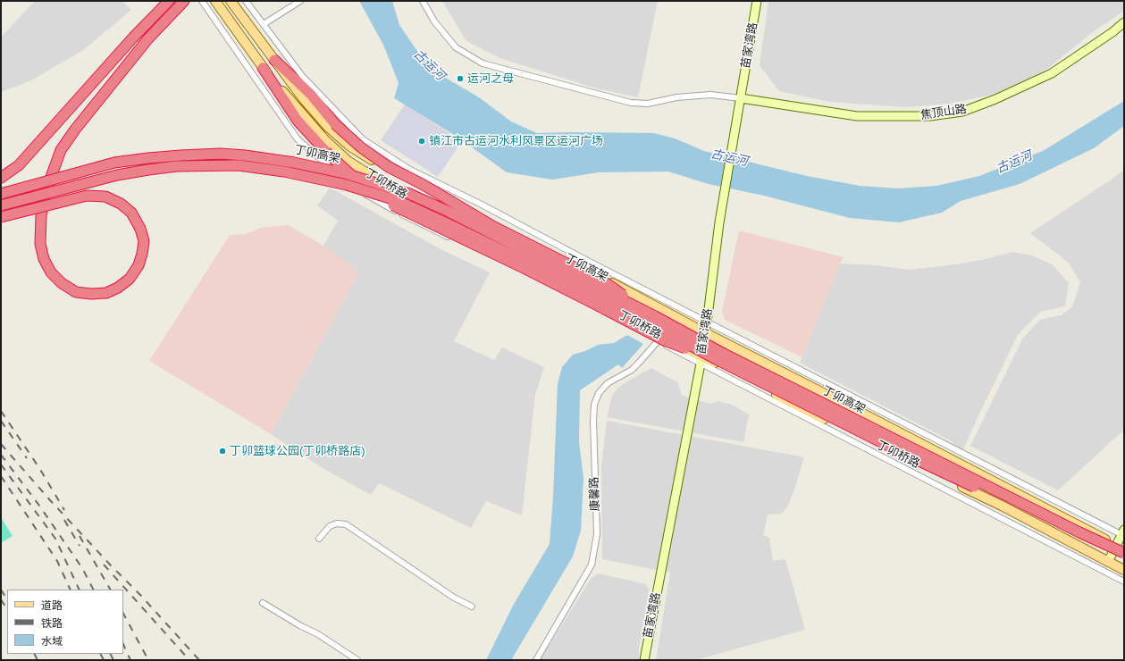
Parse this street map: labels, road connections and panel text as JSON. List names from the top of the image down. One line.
{"streets":{"highway":["丁卯高架"],"main road":["丁卯桥路"],"street":["苗家湾路","焦顶山路","康馨路"]},"crossings":[["苗家湾路","焦顶山路"],["苗家湾路","丁卯桥路"]],"water":["古运河"],"places":["运河之母","镇江市古运河水利风景区运河广场","丁卯篮球公园(丁卯桥路店)"],"legend":["道路","铁路","水域"]}
